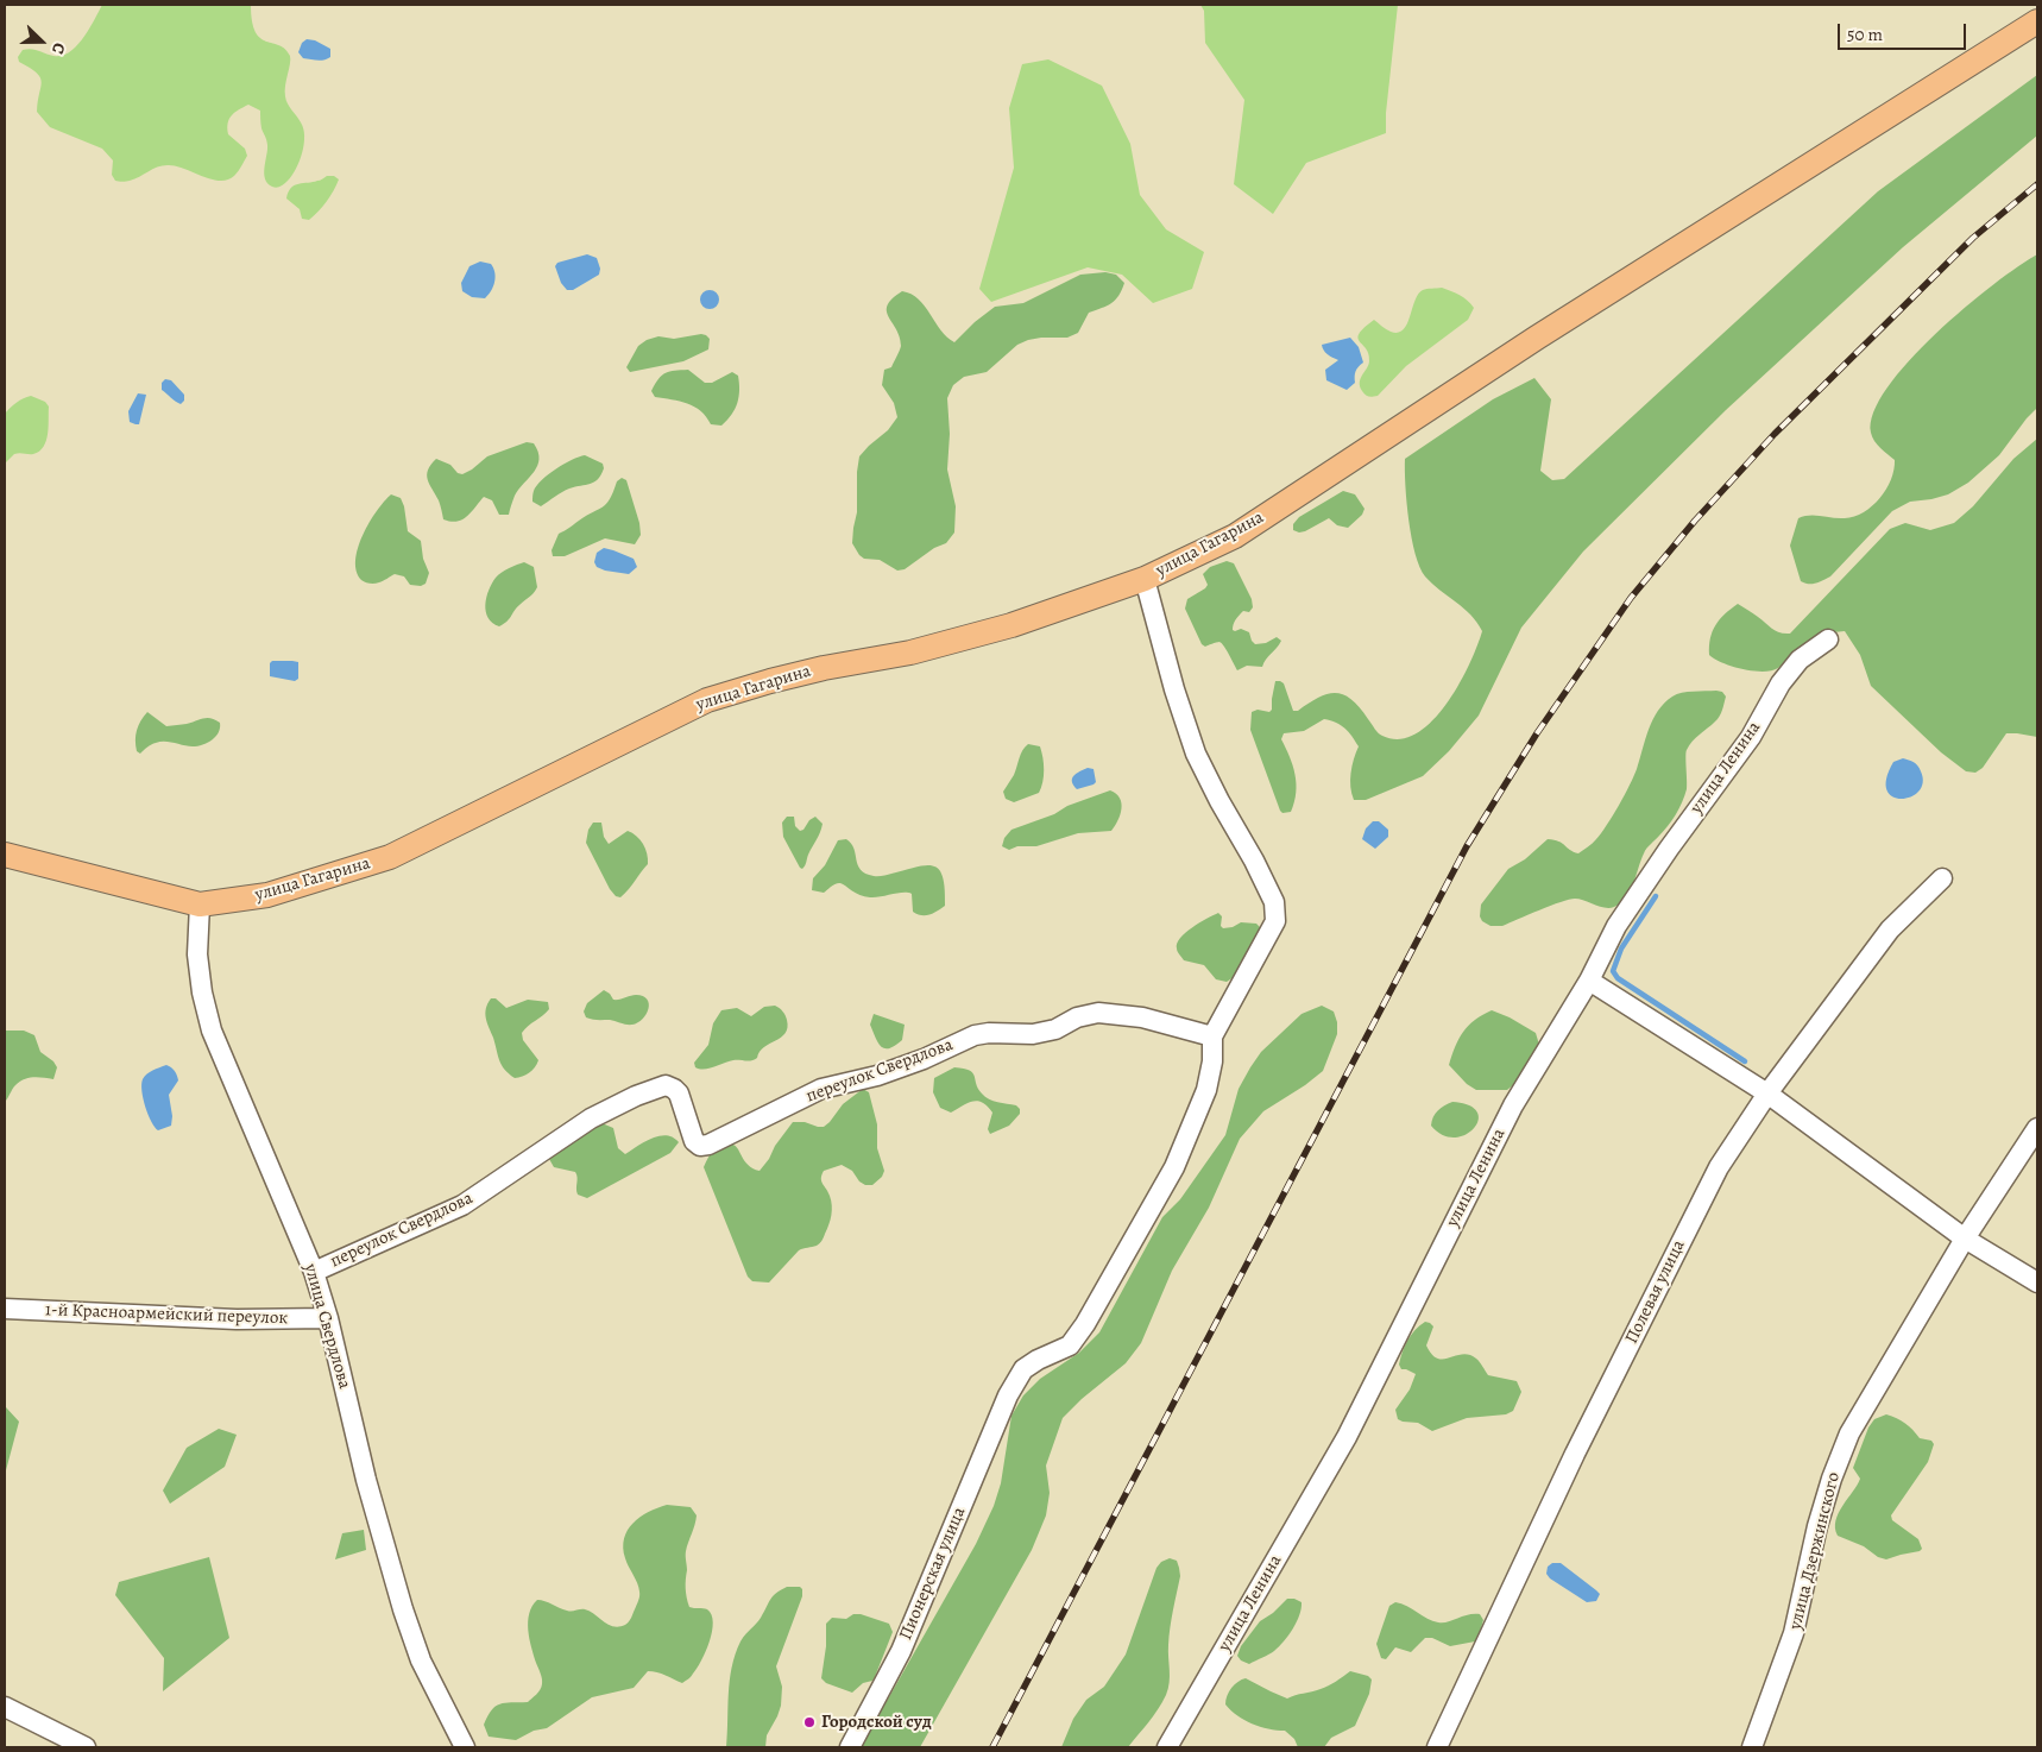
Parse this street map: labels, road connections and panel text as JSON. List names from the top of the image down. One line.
{"streets":{"main road":["улица Гагарина"],"street":["улица Ленина","переулок Свердлова","Полевая улица","1-й Красноармейский переулок","улица Свердлова","улица Дзержинского","Пионерская улица"]},"crossings":[["улица Гагарина","улица Свердлова"],["переулок Свердлова","улица Свердлова"],["переулок Свердлова","Пионерская улица"],["1-й Красноармейский переулок","улица Свердлова"]],"places":["Городской суд"],"scale_bar":"50 m","north":"right"}
